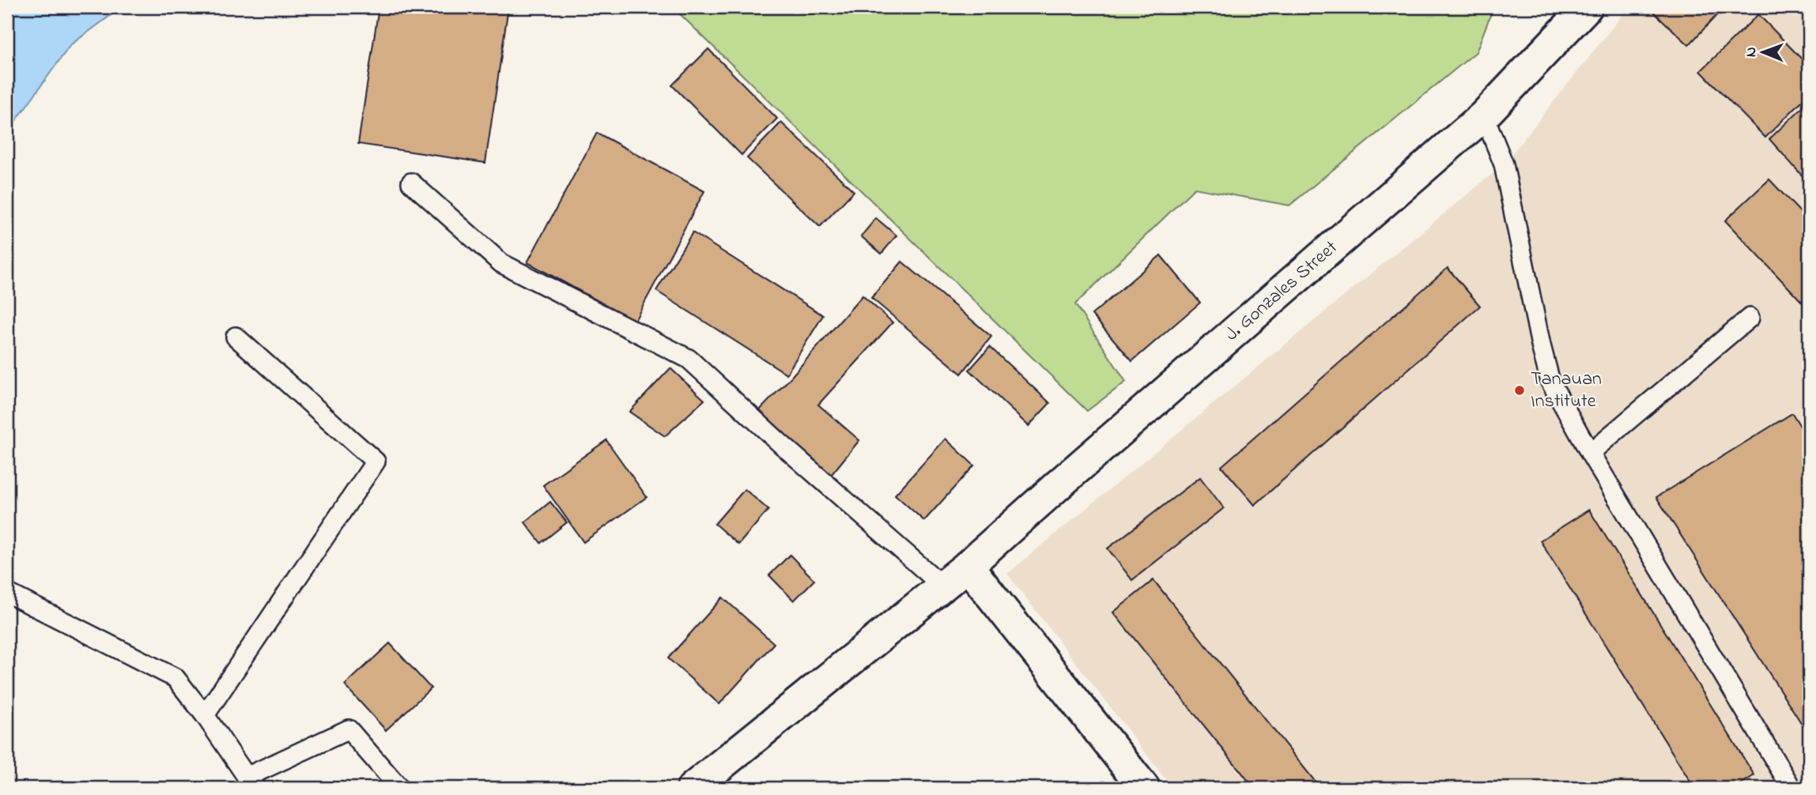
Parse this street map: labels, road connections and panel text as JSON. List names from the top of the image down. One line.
{"streets":{"main road":["J. Gonzales Street"]},"places":["Tanauan Institute"],"north":"left"}
